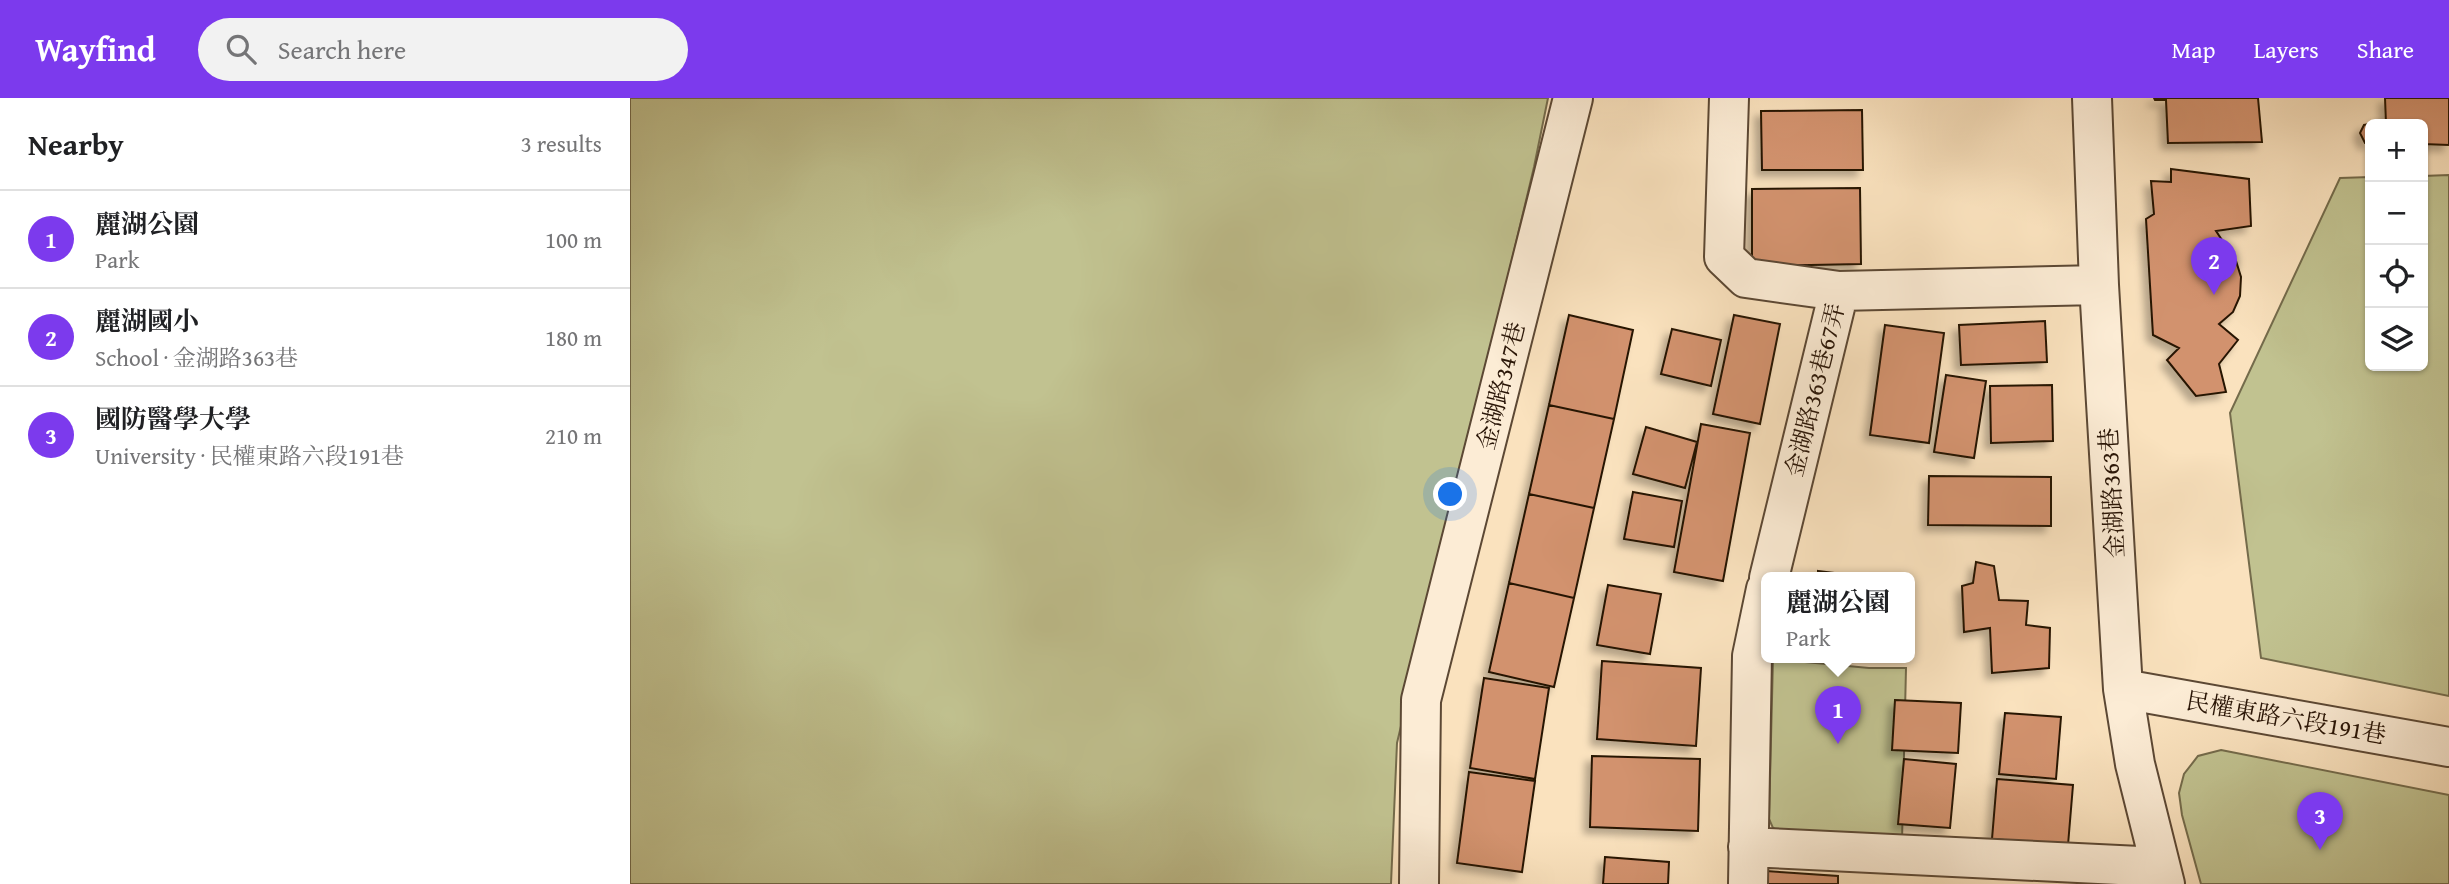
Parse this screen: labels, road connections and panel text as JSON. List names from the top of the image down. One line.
{"streets":{"street":["金湖路347巷","金湖路363巷67弄","金湖路363巷","民權東路六段191巷"]},"crossings":[["金湖路363巷67弄","金湖路363巷"],["金湖路363巷","民權東路六段191巷"]],"page":{"header":"Wayfind","search":"Search here","nav":["Map","Layers","Share"],"heading":["Nearby","3 results"],"map_buttons":["+","−"],"list":[{"mark":"1","name":"麗湖公園","note":"Park","value":"100 m"},{"mark":"2","name":"麗湖國小","note":"School · 金湖路363巷","value":"180 m"},{"mark":"3","name":"國防醫學大學","note":"University · 民權東路六段191巷","value":"210 m"}],"pins":["2","1","3"],"popup":["麗湖公園","Park"]}}
